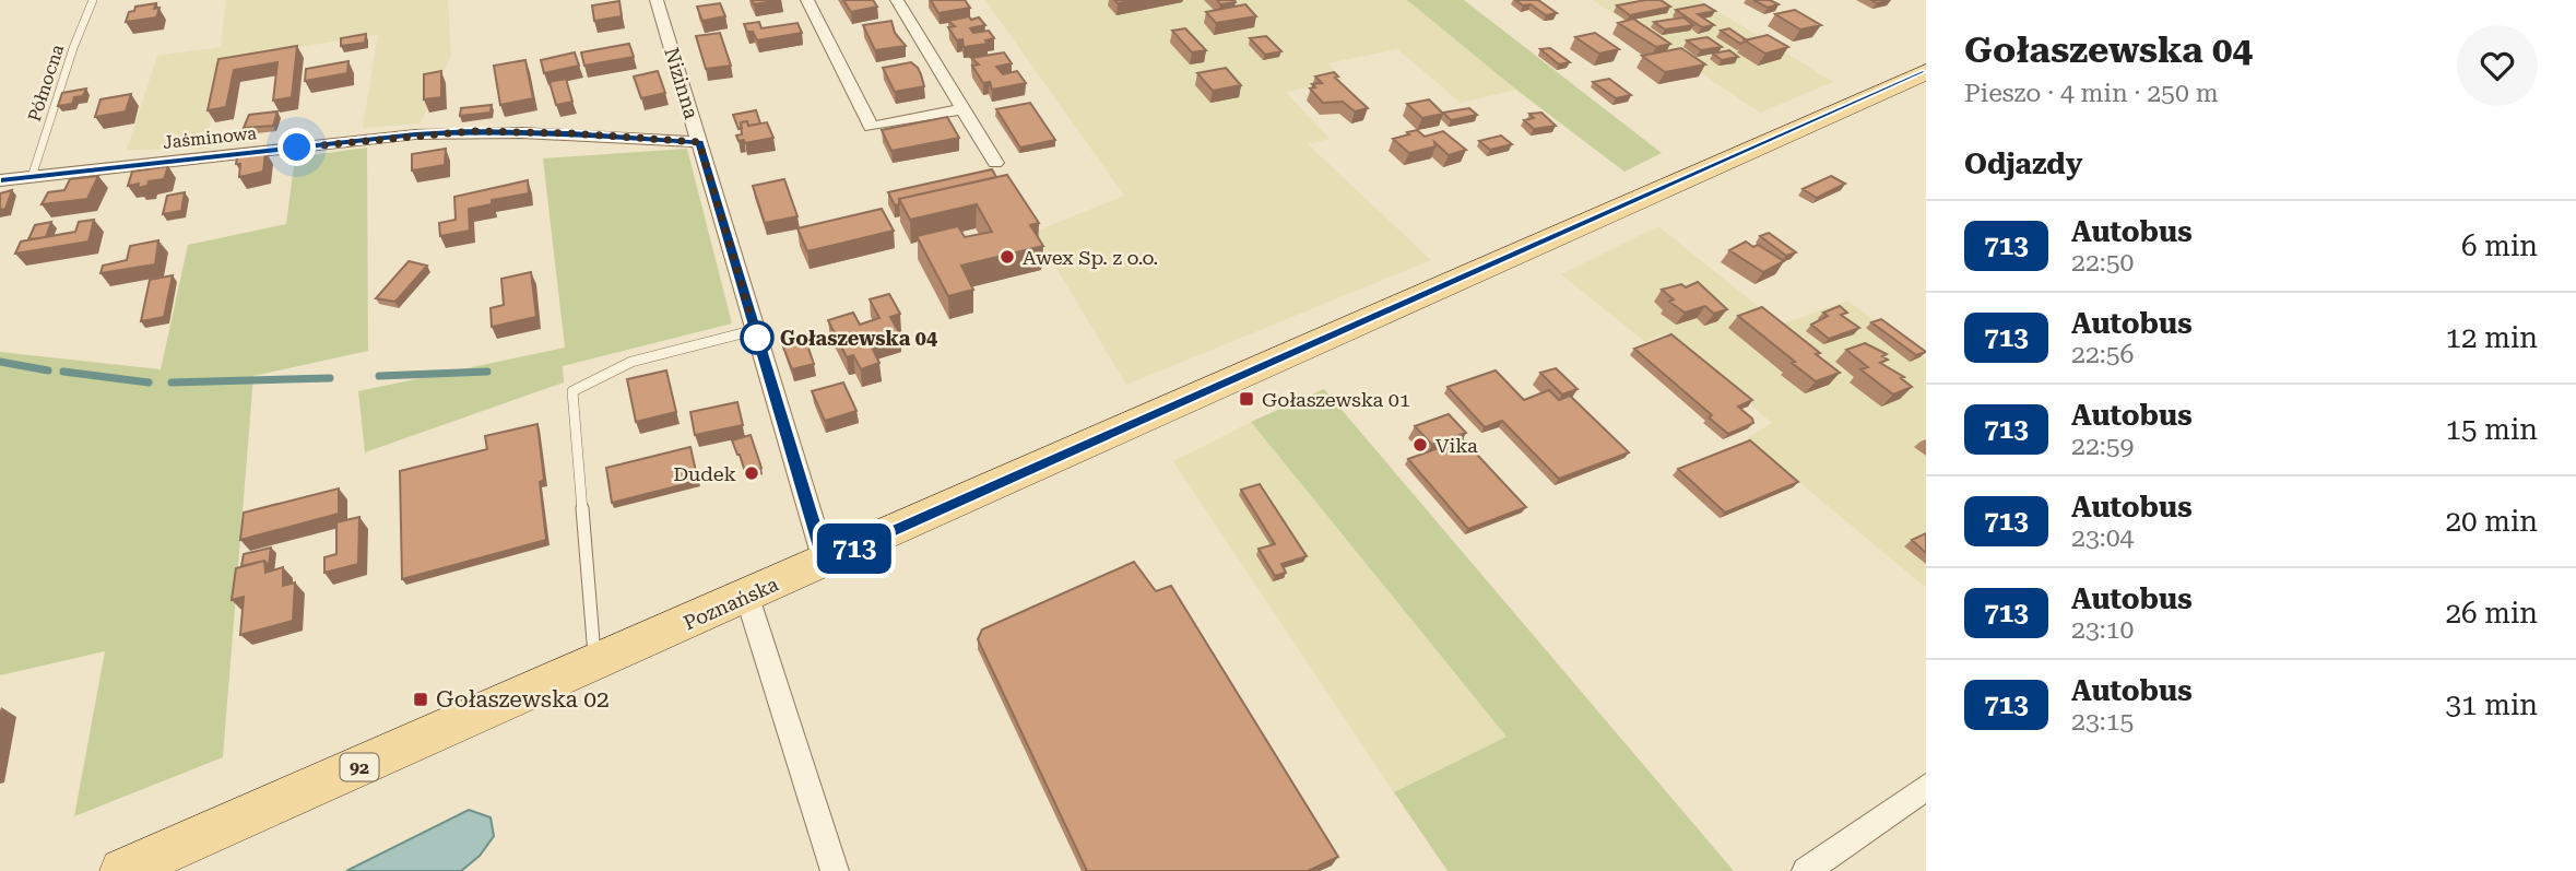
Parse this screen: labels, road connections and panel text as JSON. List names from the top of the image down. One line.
{"streets":{"main road":["Poznańska","92"],"street":["Nizinna","Jaśminowa"],"lane":["Północna"]},"crossings":[["Północna","Jaśminowa"],["Nizinna","Jaśminowa"],["Nizinna","Poznańska"]],"places":{"other":["Awex Sp. z o.o.","Gołaszewska 04","Vika","Dudek"],"transit":["Gołaszewska 01","Gołaszewska 02"]},"lines":["bus line 713"],"page":{"on_map":"713","heading":[["Gołaszewska 04","Pieszo · 4 min · 250 m"],"Odjazdy"],"list":[{"mark":"713","name":"Autobus","note":"22:50","value":"6 min"},{"mark":"713","name":"Autobus","note":"22:56","value":"12 min"},{"mark":"713","name":"Autobus","note":"22:59","value":"15 min"},{"mark":"713","name":"Autobus","note":"23:04","value":"20 min"},{"mark":"713","name":"Autobus","note":"23:10","value":"26 min"},{"mark":"713","name":"Autobus","note":"23:15","value":"31 min"}]}}
